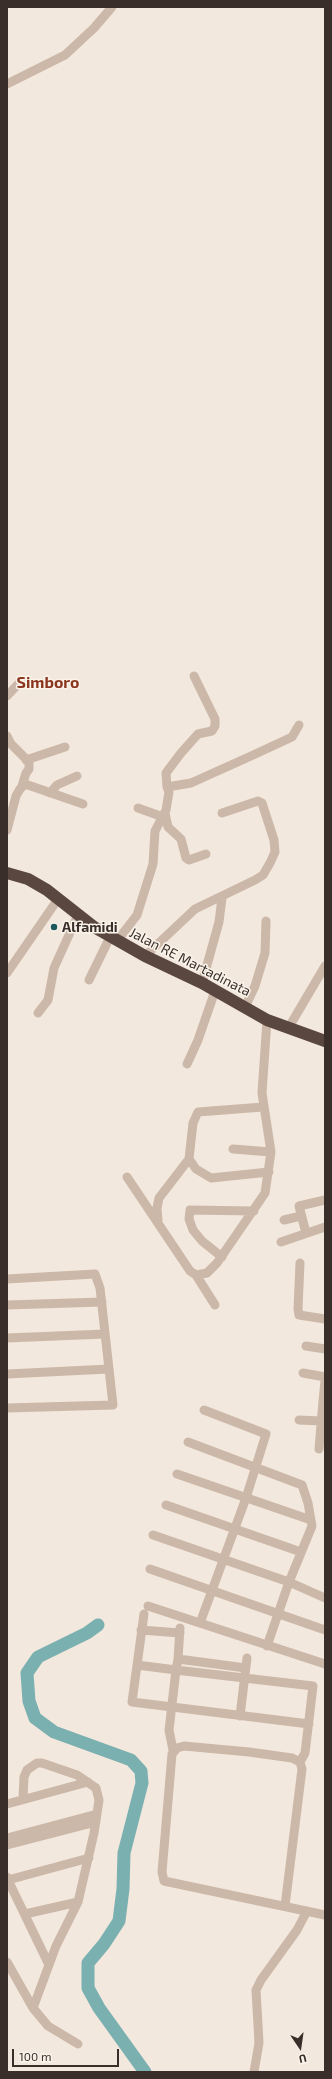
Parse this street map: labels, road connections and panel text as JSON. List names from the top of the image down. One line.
{"streets":{"highway":["Jalan RE Martadinata"]},"districts":["Simboro"],"places":["Alfamidi"],"scale_bar":"100 m","north":"bottom"}
